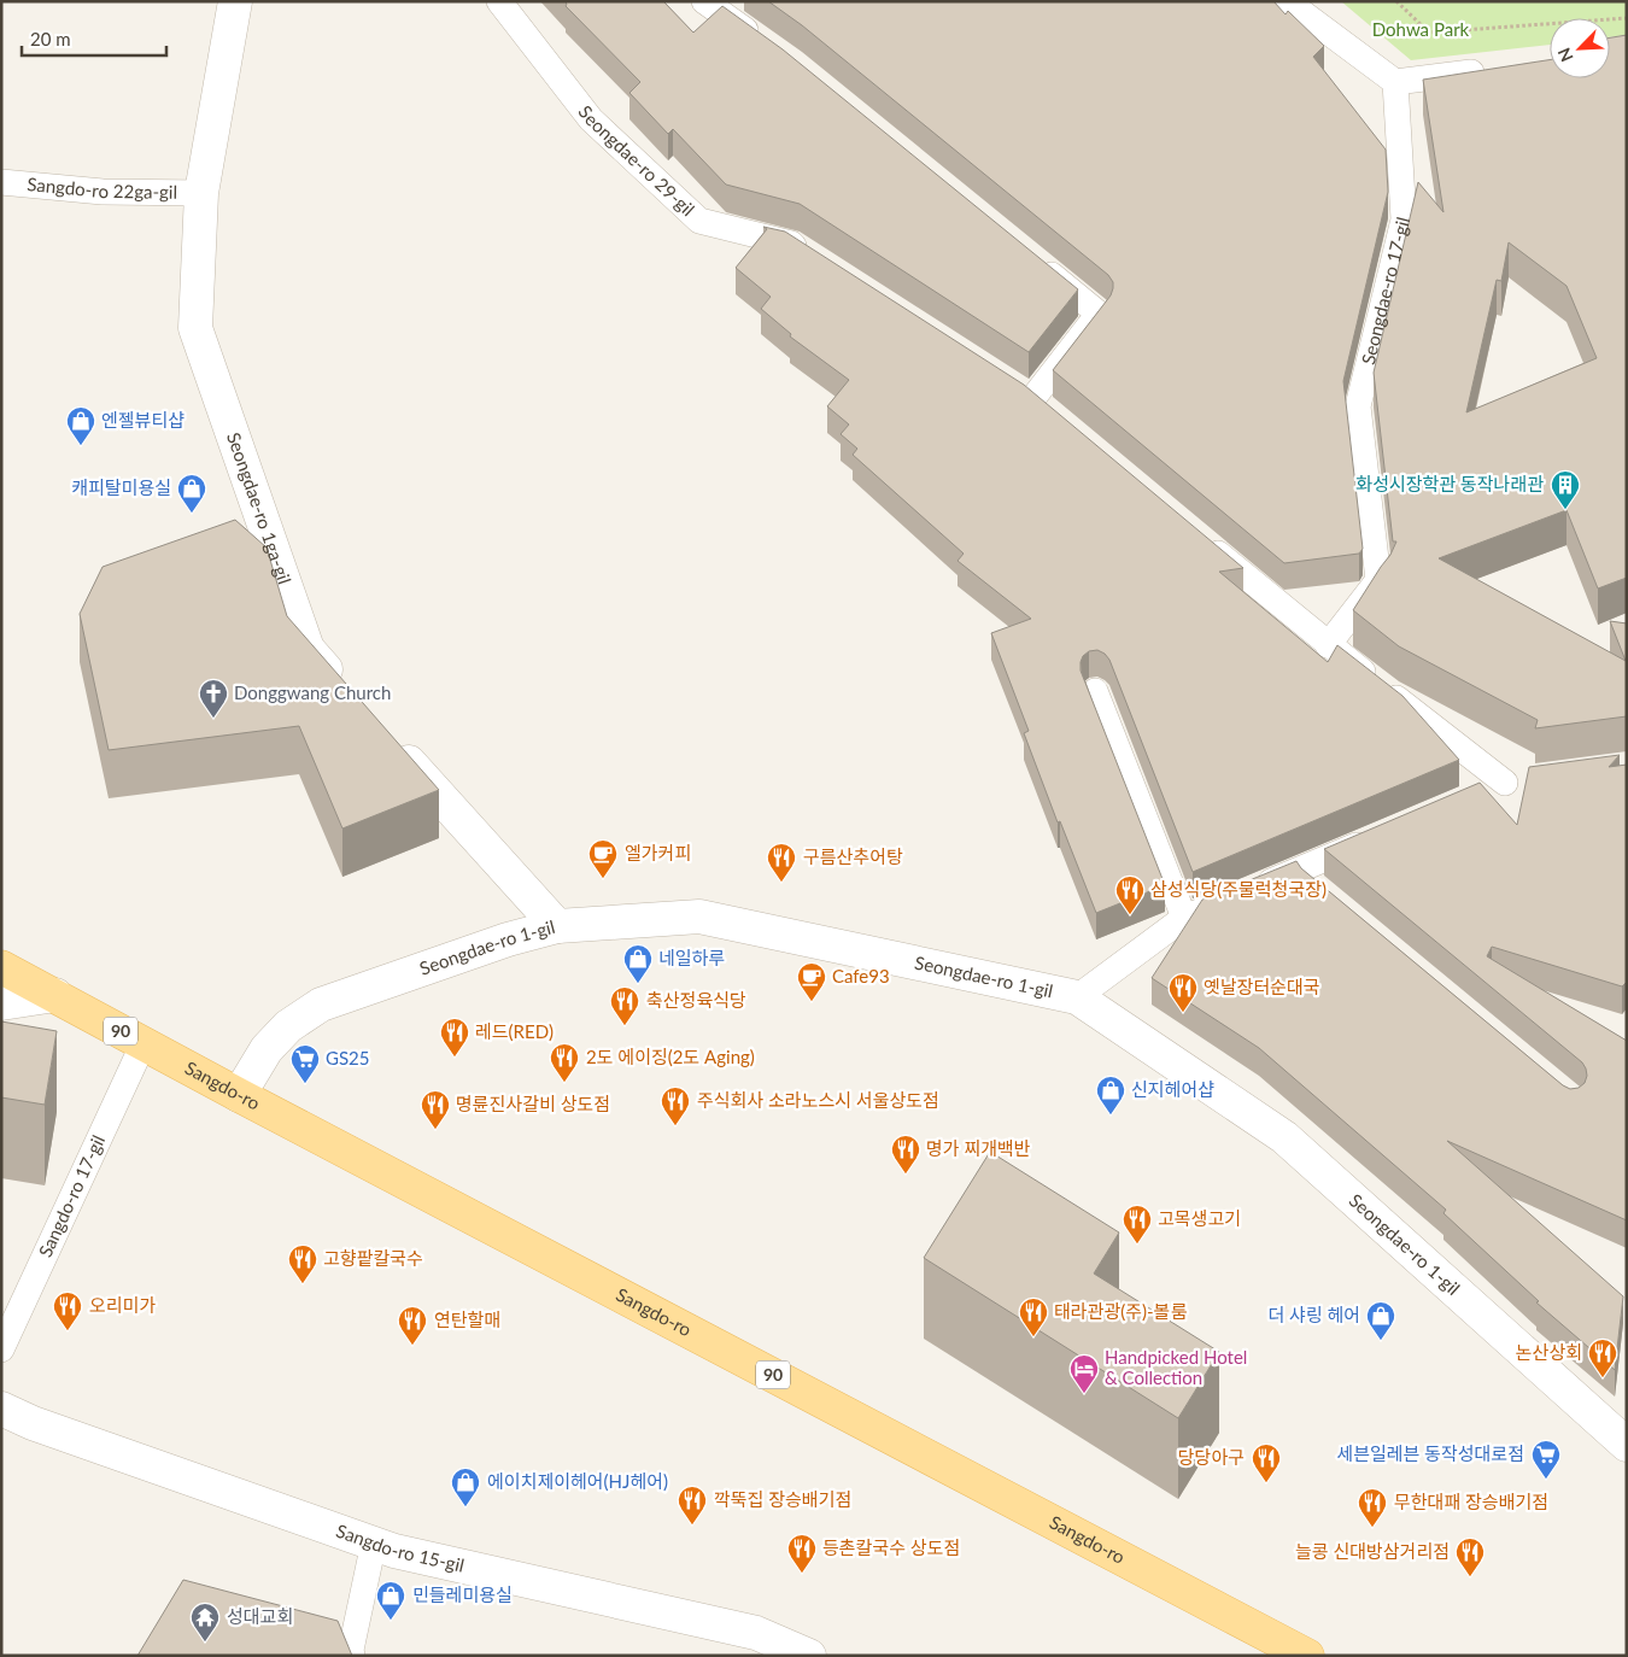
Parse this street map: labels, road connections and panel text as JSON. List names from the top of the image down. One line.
{"streets":{"main road":["90","Sangdo-ro"],"street":["Seongdae-ro 1ga-gil","Seongdae-ro 1-gil","Sangdo-ro 15-gil"],"lane":["Seongdae-ro 29-gil","Sangdo-ro 22ga-gil","Seongdae-ro 17-gil","Sangdo-ro 17-gil"]},"crossings":[["Sangdo-ro 22ga-gil","Seongdae-ro 1ga-gil"],["Seongdae-ro 1-gil","Sangdo-ro"],["Sangdo-ro","Sangdo-ro 17-gil"]],"parks":["Dohwa Park"],"places":{"shop":["엔젤뷰티샵","캐피탈미용실","네일하루","신지헤어샵","더 샤링 헤어","에이치제이헤어(HJ헤어)","민들레미용실"],"building":["화성시장학관 동작나래관"],"church":["Donggwang Church"],"cafe":["엘가커피","Cafe93"],"restaurant":["구름산추어탕","삼성식당(주물럭청국장)","옛날장터순대국","축산정육식당","레드(RED)","2도 에이징(2도 Aging)","주식회사 소라노스시 서울상도점","명륜진사갈비 상도점","명가 찌개백반","고목생고기","고향팥칼국수","오리미가","태라관광(주)-볼룸","연탄할매","논산상회","당당아구","깍뚝집 장승배기점","무한대패 장승배기점","등촌칼국수 상도점","늘콩 신대방삼거리점"],"supermarket":["GS25","세븐일레븐 동작성대로점"],"hotel":["Handpicked Hotel & Collection"],"temple":["성대교회"]},"scale_bar":"20 m","north":"bottom left"}
